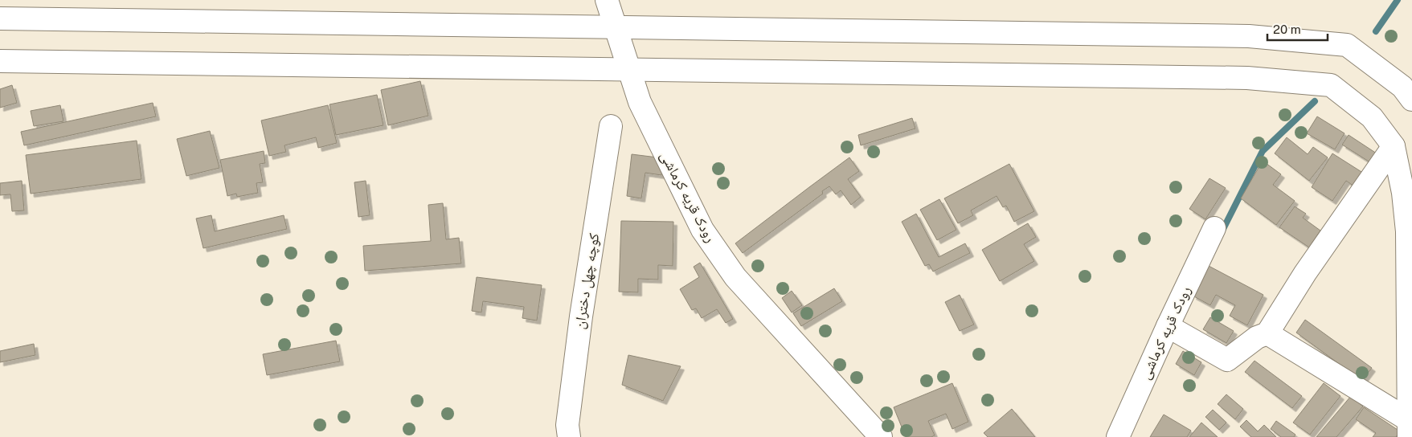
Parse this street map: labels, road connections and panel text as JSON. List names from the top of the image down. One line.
{"streets":{"street":["رودک قریه کرماشی","کوچه چهل دختران"]},"scale_bar":"20 m"}
